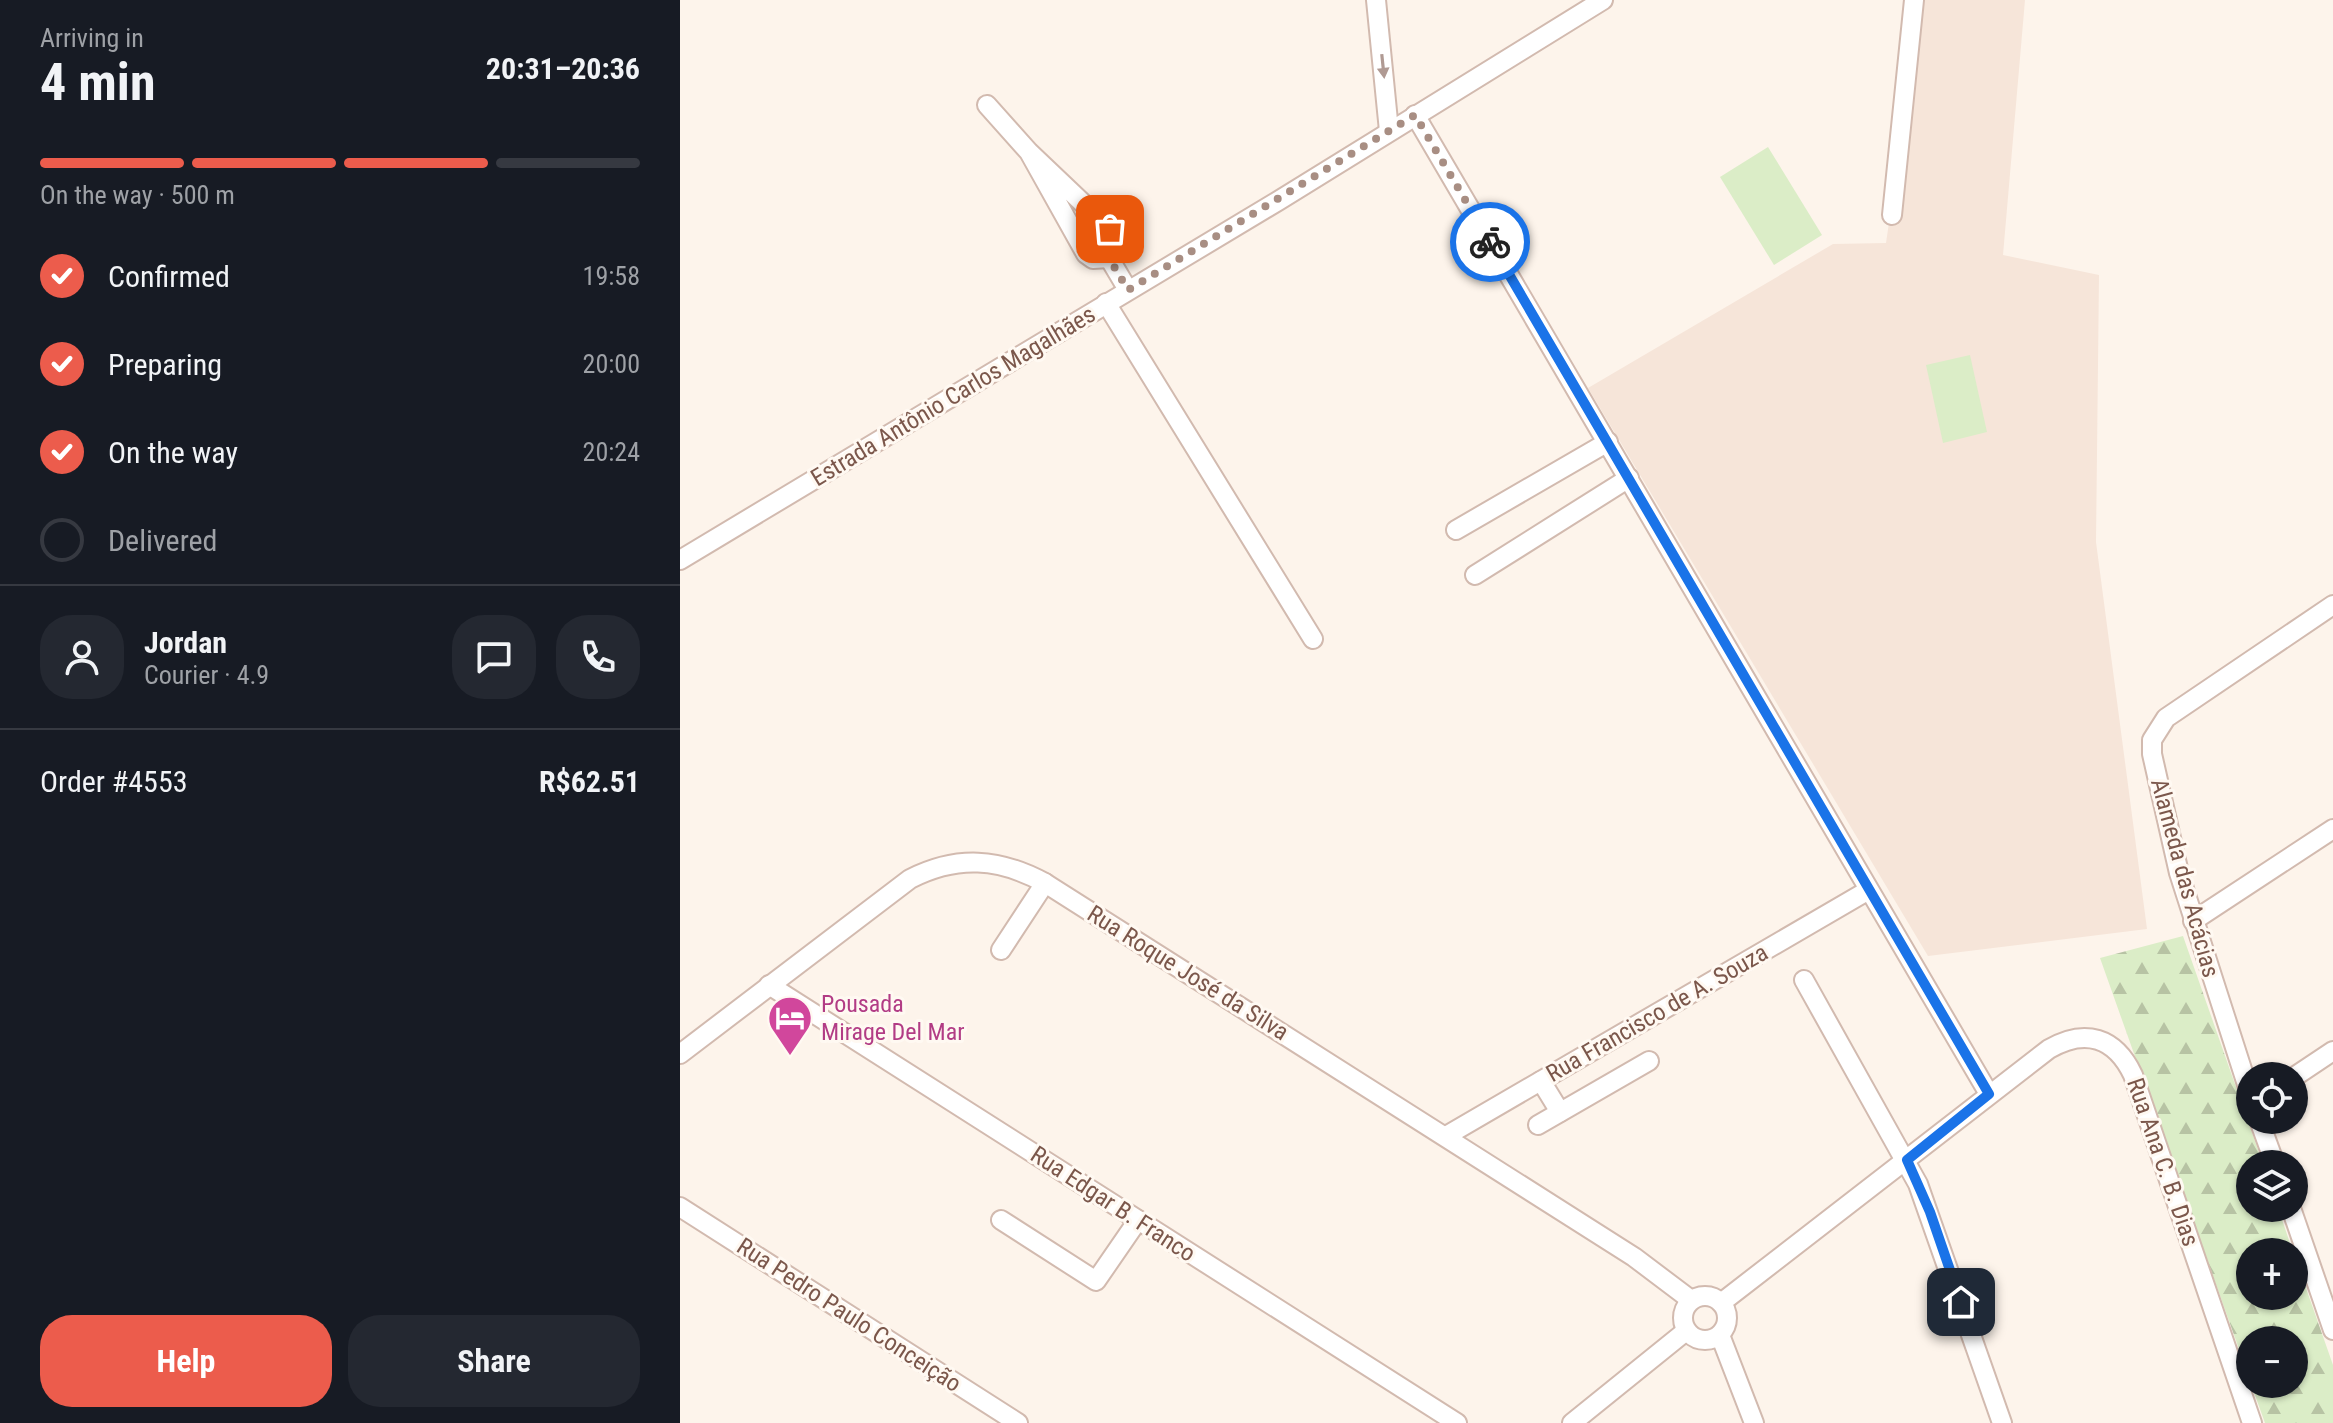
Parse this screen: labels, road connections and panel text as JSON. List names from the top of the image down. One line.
{"streets":{"street":["Estrada Antônio Carlos Magalhães","Alameda das Acácias","Rua Roque José da Silva","Rua Francisco de A. Souza","Rua Ana C. B. Dias","Rua Edgar B. Franco","Rua Pedro Paulo Conceição"]},"crossings":[["Rua Roque José da Silva","Rua Francisco de A. Souza"],["Rua Roque José da Silva","Rua Ana C. B. Dias"],["Rua Roque José da Silva","Rua Edgar B. Franco"]],"places":{"hotel":["Pousada Mirage Del Mar"]},"page":{"heading":["4 min","Arriving in","20:31–20:36"],"panel":["Jordan","Courier · 4.9","Order #4553","R$62.51"],"bar":"On the way · 500 m","list":[["Confirmed","19:58"],["Preparing","20:00"],["On the way","20:24"],"Delivered"],"map_buttons":["+","−"],"buttons":["Help","Share"]}}
